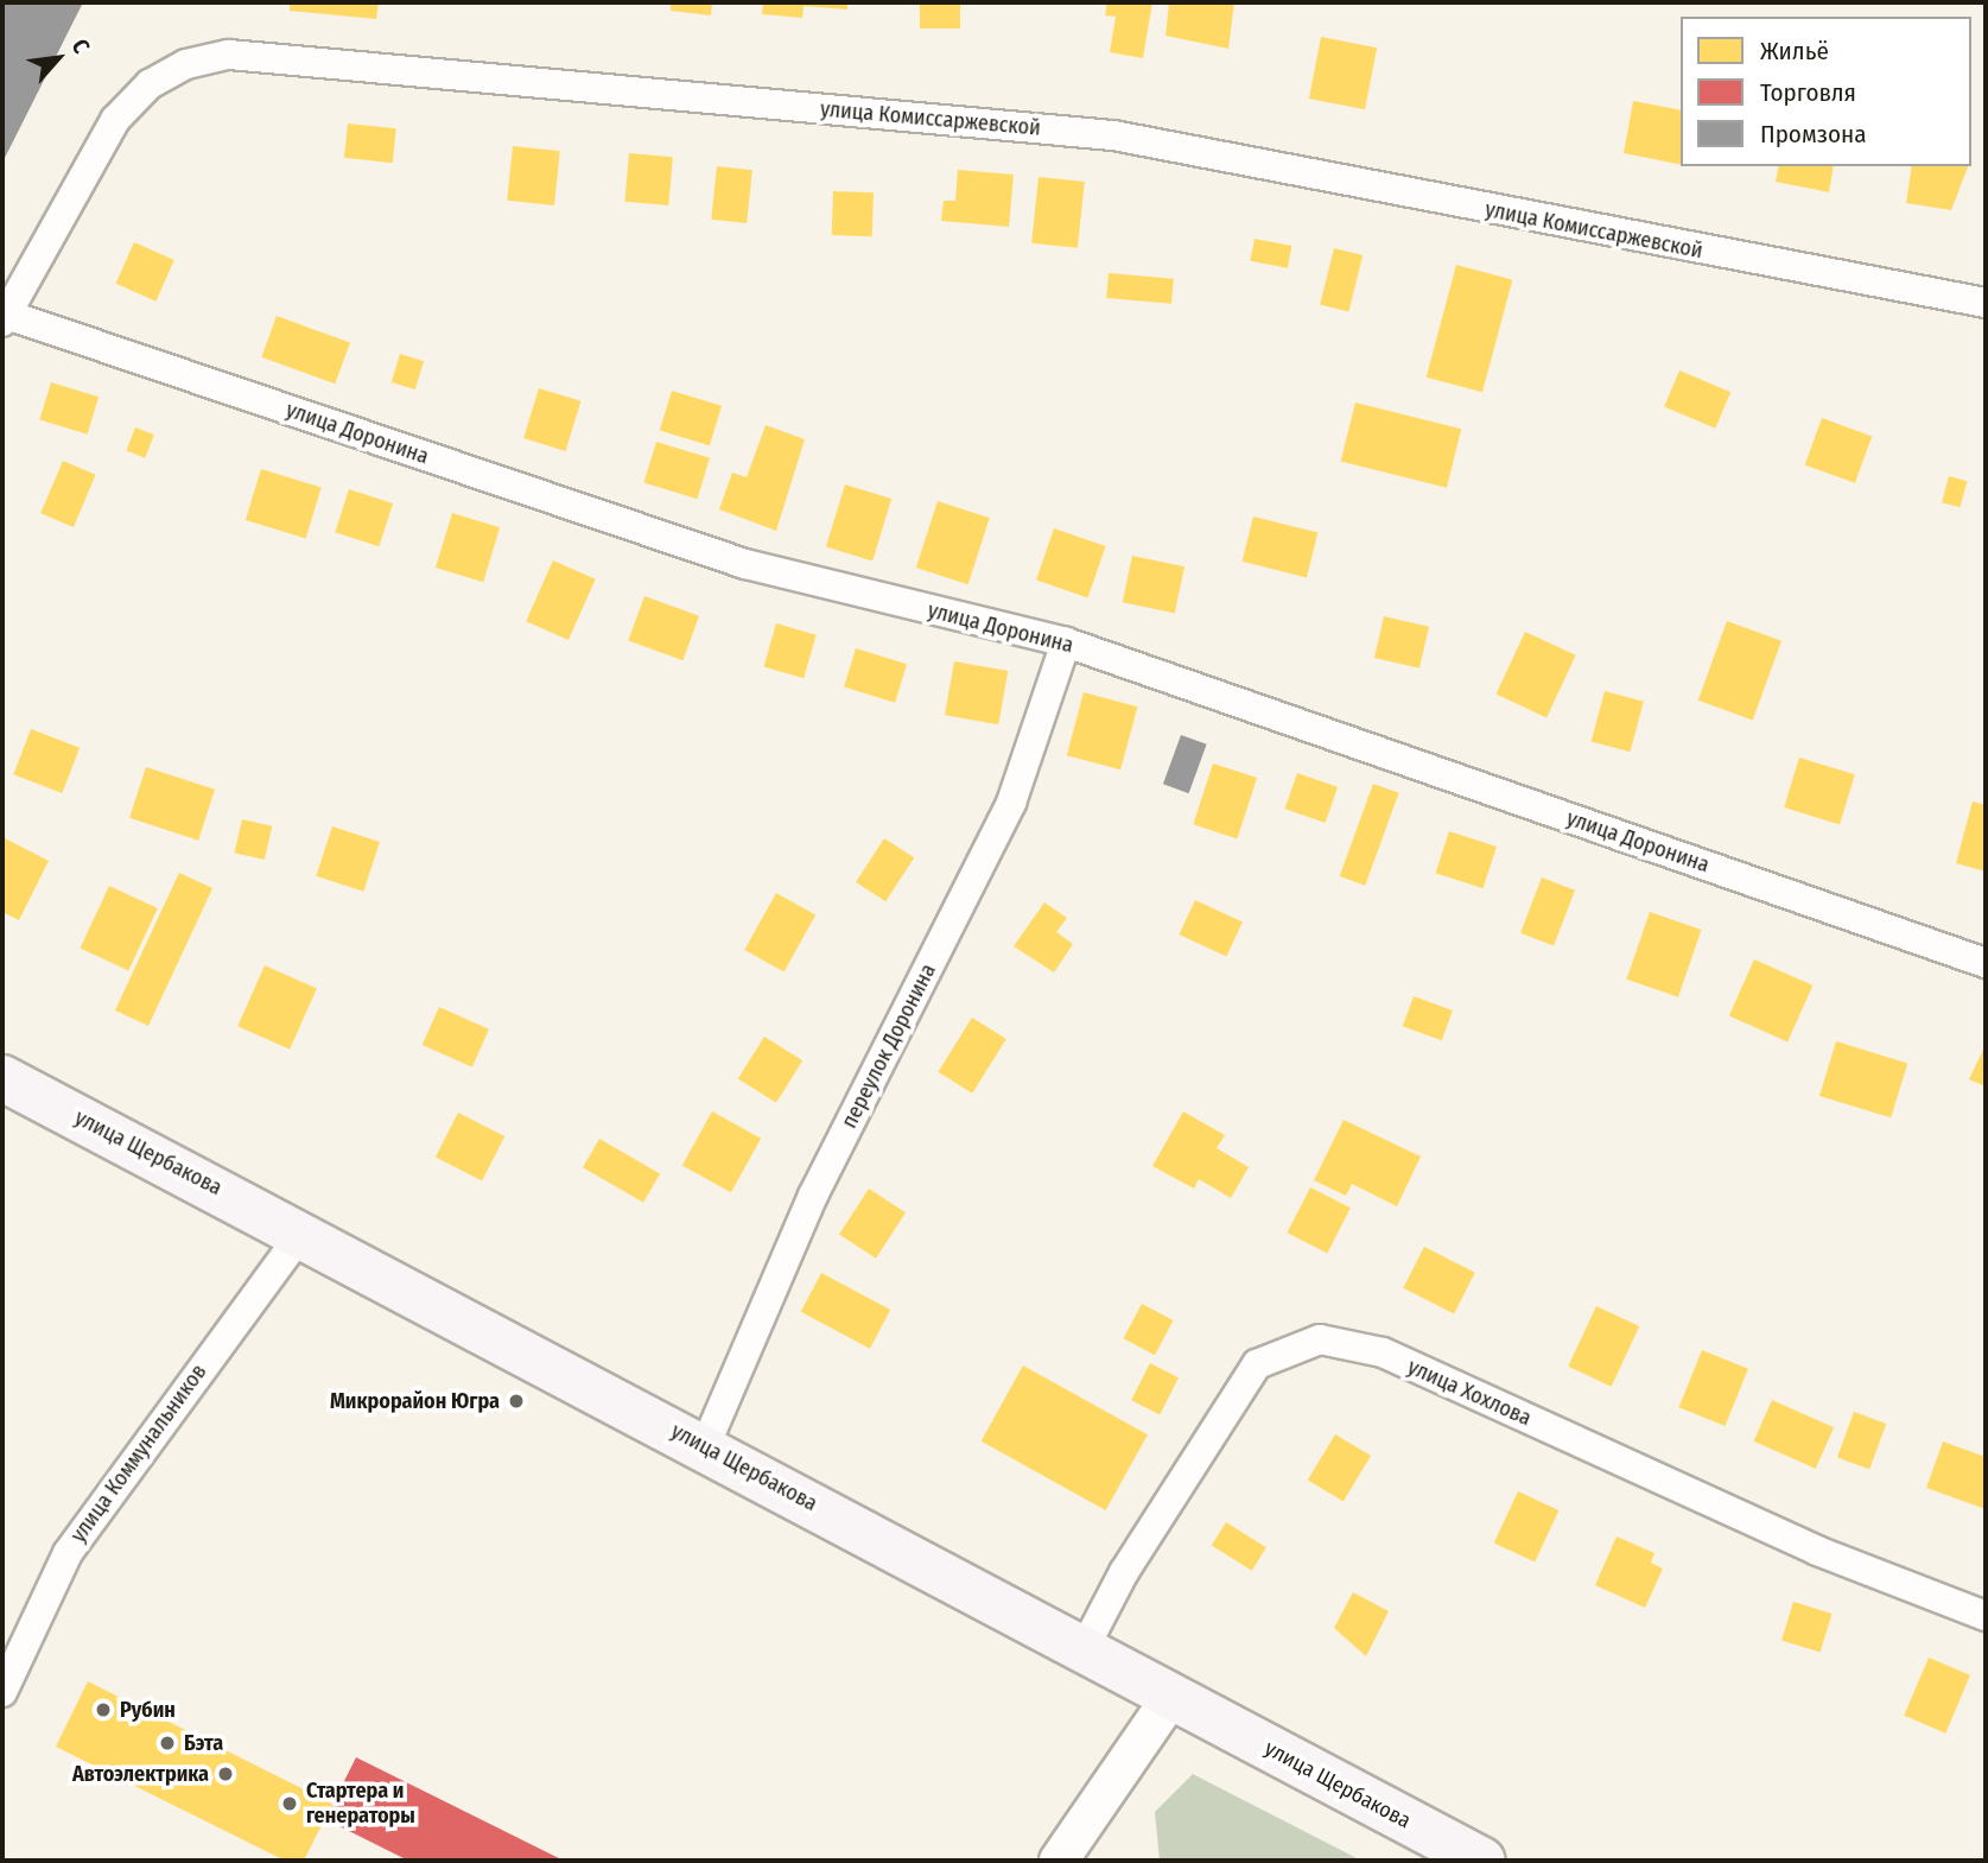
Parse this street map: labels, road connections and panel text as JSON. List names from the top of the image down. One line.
{"streets":{"main road":["улица Щербакова"],"street":["улица Комиссаржевской","улица Доронина","переулок Доронина","улица Хохлова","улица Коммунальников"]},"crossings":[["улица Комиссаржевской","улица Доронина"],["улица Доронина","переулок Доронина"],["переулок Доронина","улица Щербакова"],["улица Щербакова","улица Хохлова"],["улица Щербакова","улица Коммунальников"]],"places":["Микрорайон Югра","Рубин","Бэта","Автоэлектрика","Стартера и генераторы"],"legend":["Жильё","Торговля","Промзона"],"north":"top right"}
